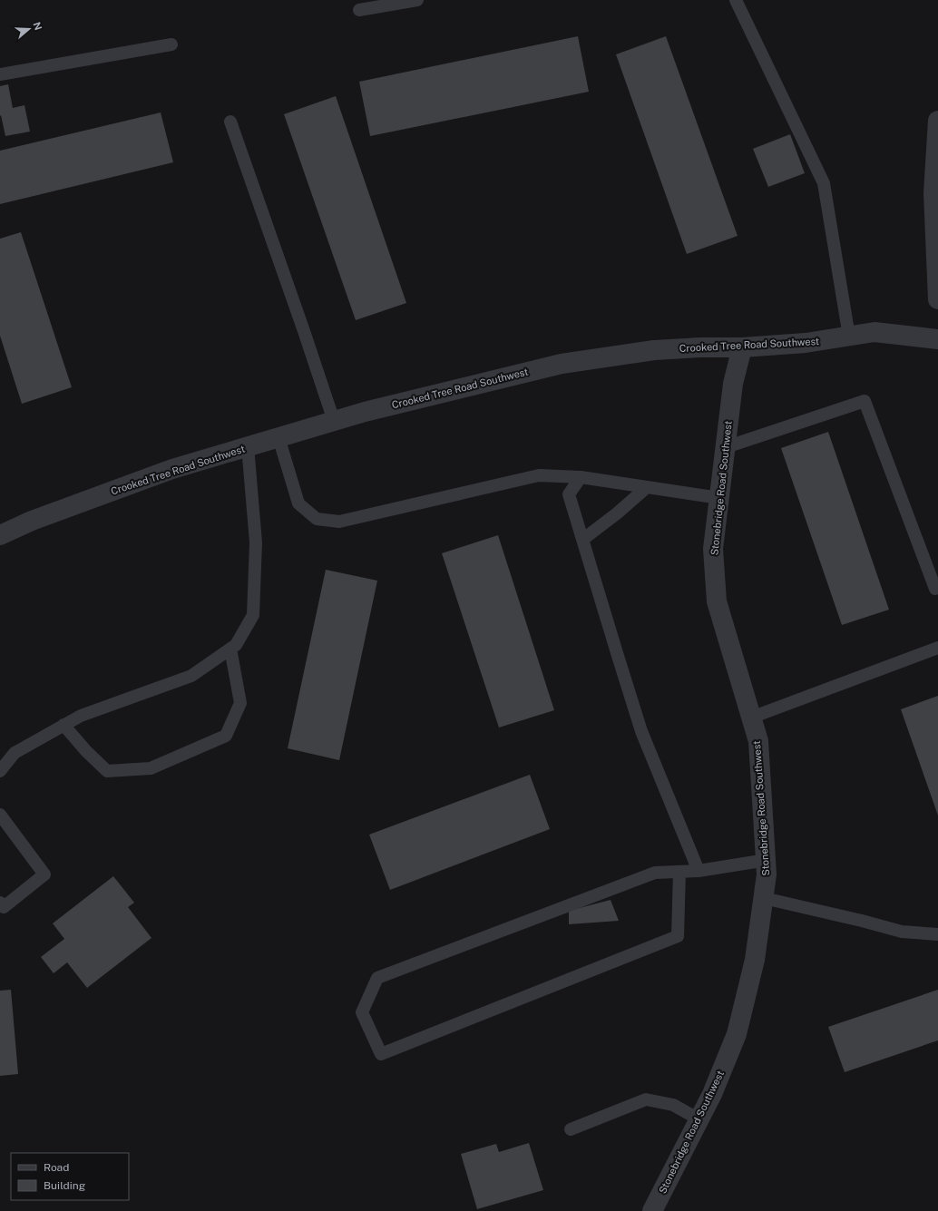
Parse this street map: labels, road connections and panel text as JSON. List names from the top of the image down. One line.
{"streets":{"street":["Crooked Tree Road Southwest","Stonebridge Road Southwest"]},"crossings":[["Crooked Tree Road Southwest","Stonebridge Road Southwest"]],"legend":["Road","Building"],"north":"right"}
